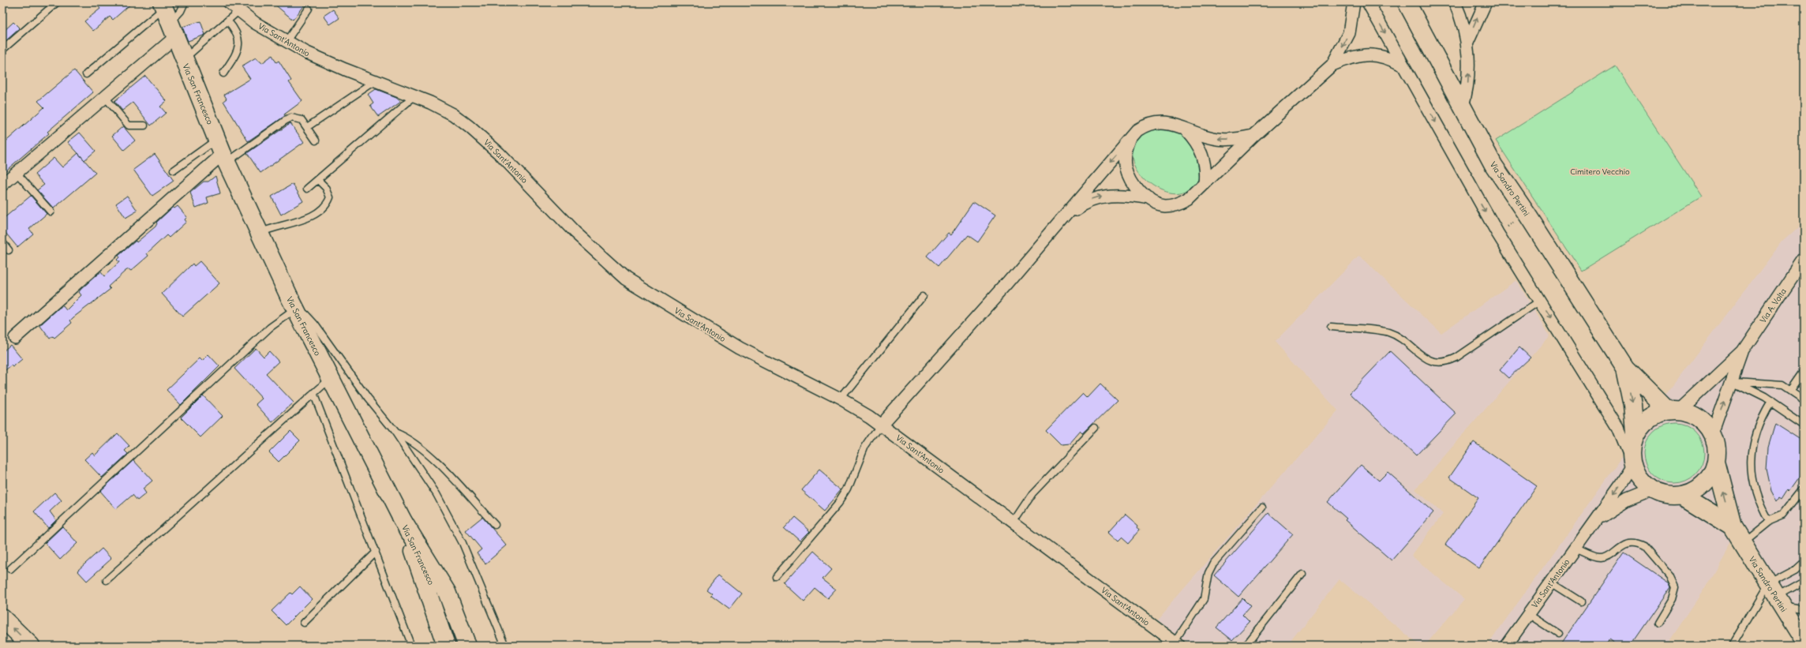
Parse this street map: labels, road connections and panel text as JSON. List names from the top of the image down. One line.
{"streets":{"main road":["Via San Francesco","Via Sandro Pertini"],"street":["Via Sant'Antonio","Via A. Volta"]},"crossings":[["Via Sant'Antonio","Via Sandro Pertini"],["Via Sant'Antonio","Via A. Volta"],["Via Sandro Pertini","Via A. Volta"]],"parks":["Cimitero Vecchio"]}
